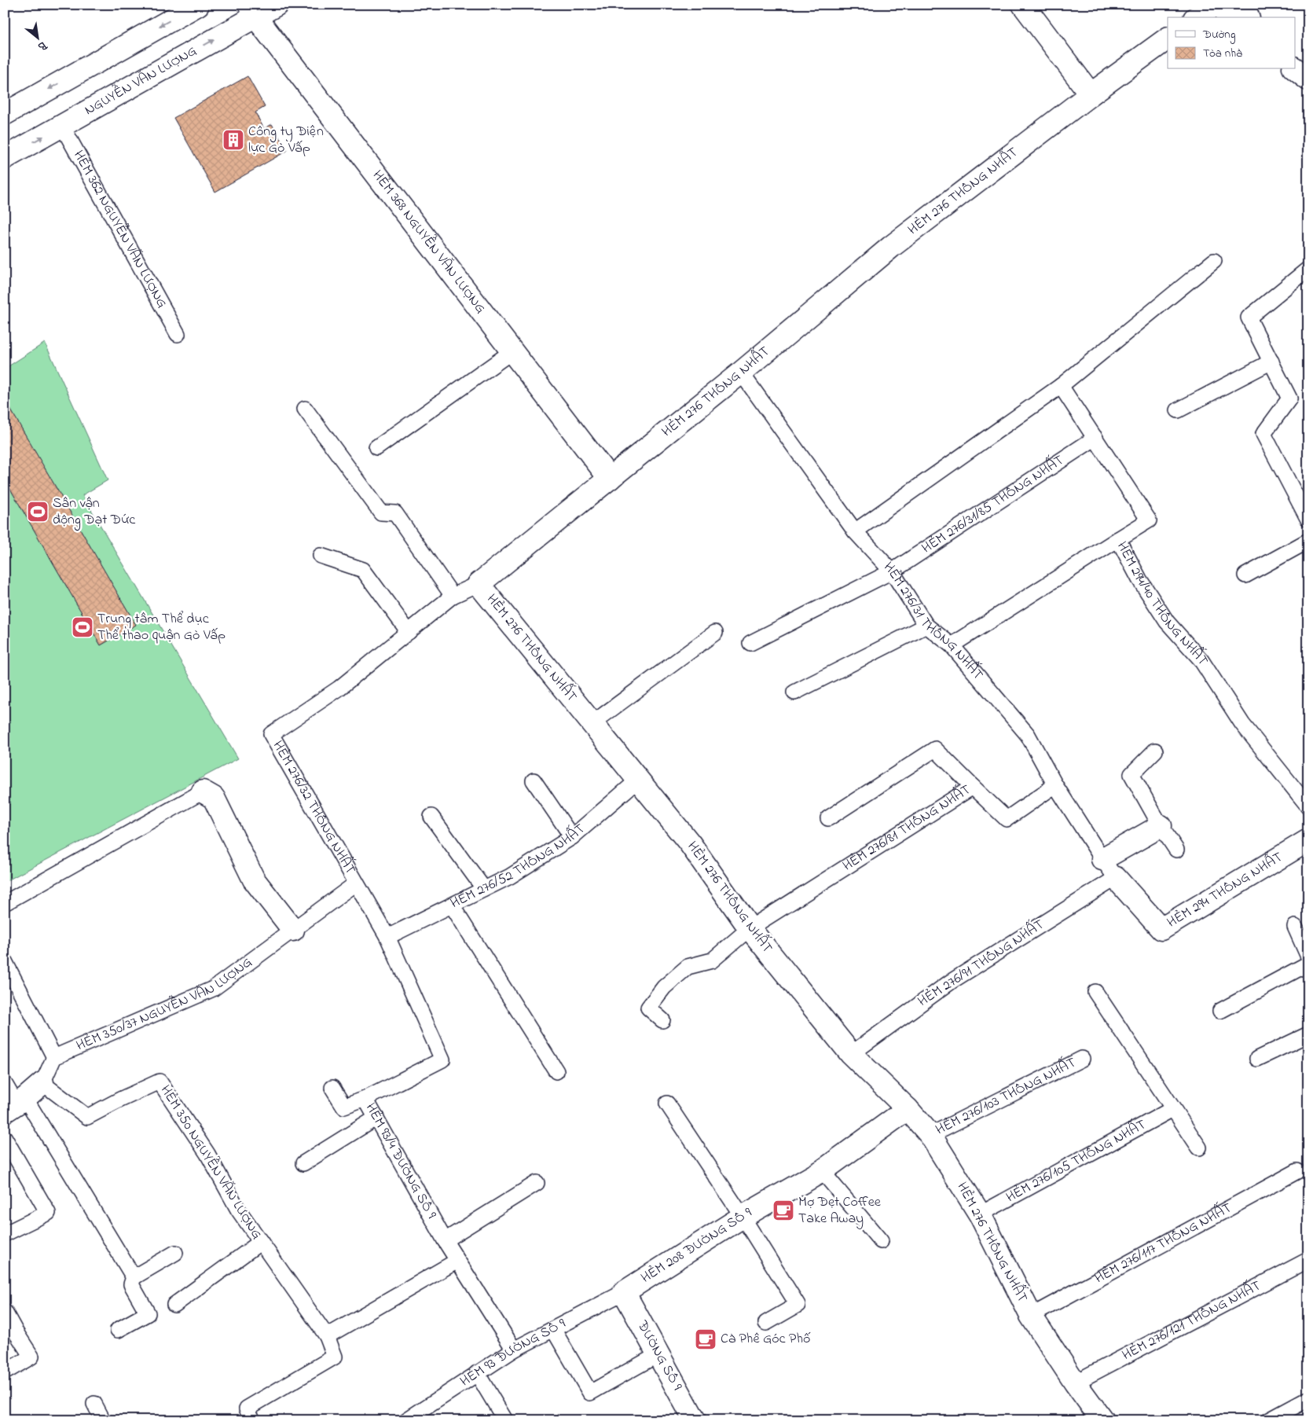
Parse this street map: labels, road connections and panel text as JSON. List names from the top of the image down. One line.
{"streets":{"street":["NGUYỄN VĂN LƯỢNG","HẺM 276 THỐNG NHẤT","HẺM 368 NGUYỄN VĂN LƯỢNG","HẺM 294 THỐNG NHẤT","HẺM 208 ĐƯỜNG SỐ 9","ĐƯỜNG SỐ 9"],"lane":["HẺM 362 NGUYỄN VĂN LƯỢNG","HẺM 276/31/85 THỐNG NHẤT","HẺM 294/40 THỐNG NHẤT","HẺM 276/31 THỐNG NHẤT","HẺM 276/32 THỐNG NHẤT","HẺM 276/81 THỐNG NHẤT","HẺM 276/52 THỐNG NHẤT","HẺM 276/91 THỐNG NHẤT","HẺM 350/37 NGUYỄN VĂN LƯỢNG","HẺM 276/103 THỐNG NHẤT","HẺM 93/4 ĐƯỜNG SỐ 9","HẺM 276/105 THỐNG NHẤT","HẺM 350 NGUYỄN VĂN LƯỢNG","HẺM 276/117 THỐNG NHẤT","HẺM 276/121 THỐNG NHẤT","HẺM 93 ĐƯỜNG SỐ 9"]},"crossings":[["NGUYỄN VĂN LƯỢNG","HẺM 362 NGUYỄN VĂN LƯỢNG"],["NGUYỄN VĂN LƯỢNG","HẺM 368 NGUYỄN VĂN LƯỢNG"],["HẺM 276 THỐNG NHẤT","HẺM 368 NGUYỄN VĂN LƯỢNG"],["HẺM 276 THỐNG NHẤT","HẺM 276/31 THỐNG NHẤT"],["HẺM 276 THỐNG NHẤT","HẺM 276/32 THỐNG NHẤT"],["HẺM 276 THỐNG NHẤT","HẺM 276/81 THỐNG NHẤT"],["HẺM 276 THỐNG NHẤT","HẺM 276/52 THỐNG NHẤT"],["HẺM 276 THỐNG NHẤT","HẺM 276/91 THỐNG NHẤT"],["HẺM 276 THỐNG NHẤT","HẺM 276/103 THỐNG NHẤT"],["HẺM 276 THỐNG NHẤT","HẺM 276/105 THỐNG NHẤT"],["HẺM 276 THỐNG NHẤT","HẺM 276/117 THỐNG NHẤT"],["HẺM 276 THỐNG NHẤT","HẺM 208 ĐƯỜNG SỐ 9"],["HẺM 276 THỐNG NHẤT","HẺM 276/121 THỐNG NHẤT"],["HẺM 276/31/85 THỐNG NHẤT","HẺM 294/40 THỐNG NHẤT"],["HẺM 276/31/85 THỐNG NHẤT","HẺM 276/31 THỐNG NHẤT"],["HẺM 276/31 THỐNG NHẤT","HẺM 294 THỐNG NHẤT"],["HẺM 276/31 THỐNG NHẤT","HẺM 276/91 THỐNG NHẤT"],["HẺM 276/32 THỐNG NHẤT","HẺM 276/52 THỐNG NHẤT"],["HẺM 276/32 THỐNG NHẤT","HẺM 350/37 NGUYỄN VĂN LƯỢNG"],["HẺM 276/32 THỐNG NHẤT","HẺM 93/4 ĐƯỜNG SỐ 9"],["HẺM 276/52 THỐNG NHẤT","HẺM 93/4 ĐƯỜNG SỐ 9"],["HẺM 294 THỐNG NHẤT","HẺM 276/91 THỐNG NHẤT"],["HẺM 93/4 ĐƯỜNG SỐ 9","HẺM 93 ĐƯỜNG SỐ 9"],["HẺM 208 ĐƯỜNG SỐ 9","HẺM 93 ĐƯỜNG SỐ 9"],["HẺM 208 ĐƯỜNG SỐ 9","ĐƯỜNG SỐ 9"],["HẺM 93 ĐƯỜNG SỐ 9","ĐƯỜNG SỐ 9"]],"places":{"building":["Công ty Điện lực Gò Vấp"],"sports":["Sân vận động Đạt Đức","Trung tâm Thể dục Thể thao quận Gò Vấp"],"cafe":["Mợ Đẹt Coffee Take Away","Cà Phê Góc Phố"]},"legend":["Đường","Tòa nhà"],"north":"bottom right"}
